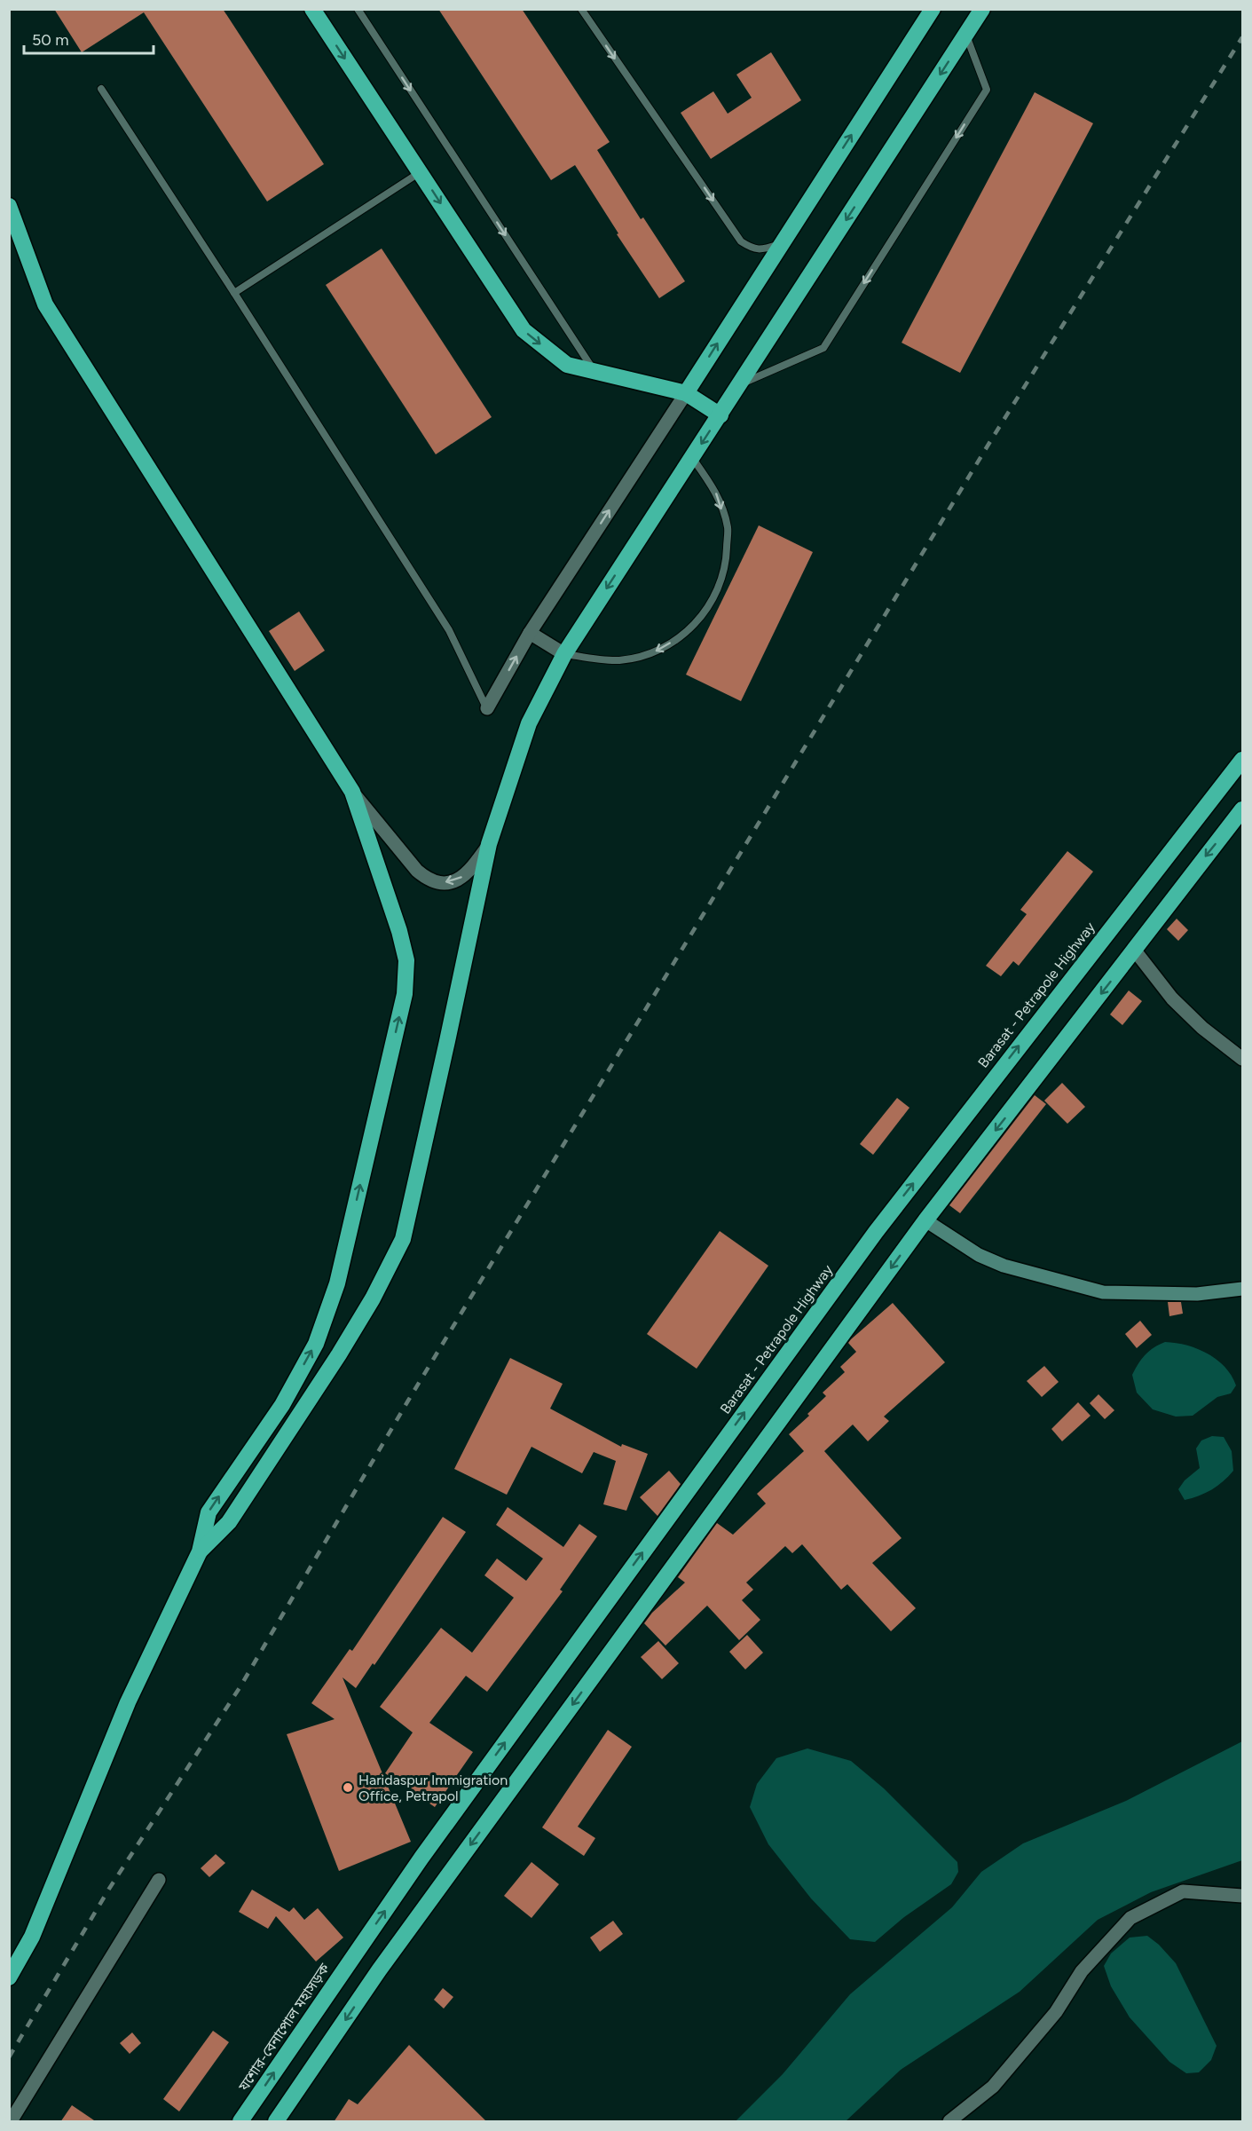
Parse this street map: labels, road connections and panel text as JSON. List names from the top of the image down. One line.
{"streets":{"highway":["Barasat - Petrapole Highway","যশোর-বেনাপোল মহাসড়ক"]},"crossings":[["Barasat - Petrapole Highway","যশোর-বেনাপোল মহাসড়ক"]],"places":["Haridaspur Immigration Office, Petrapol"],"scale_bar":"50 m"}
